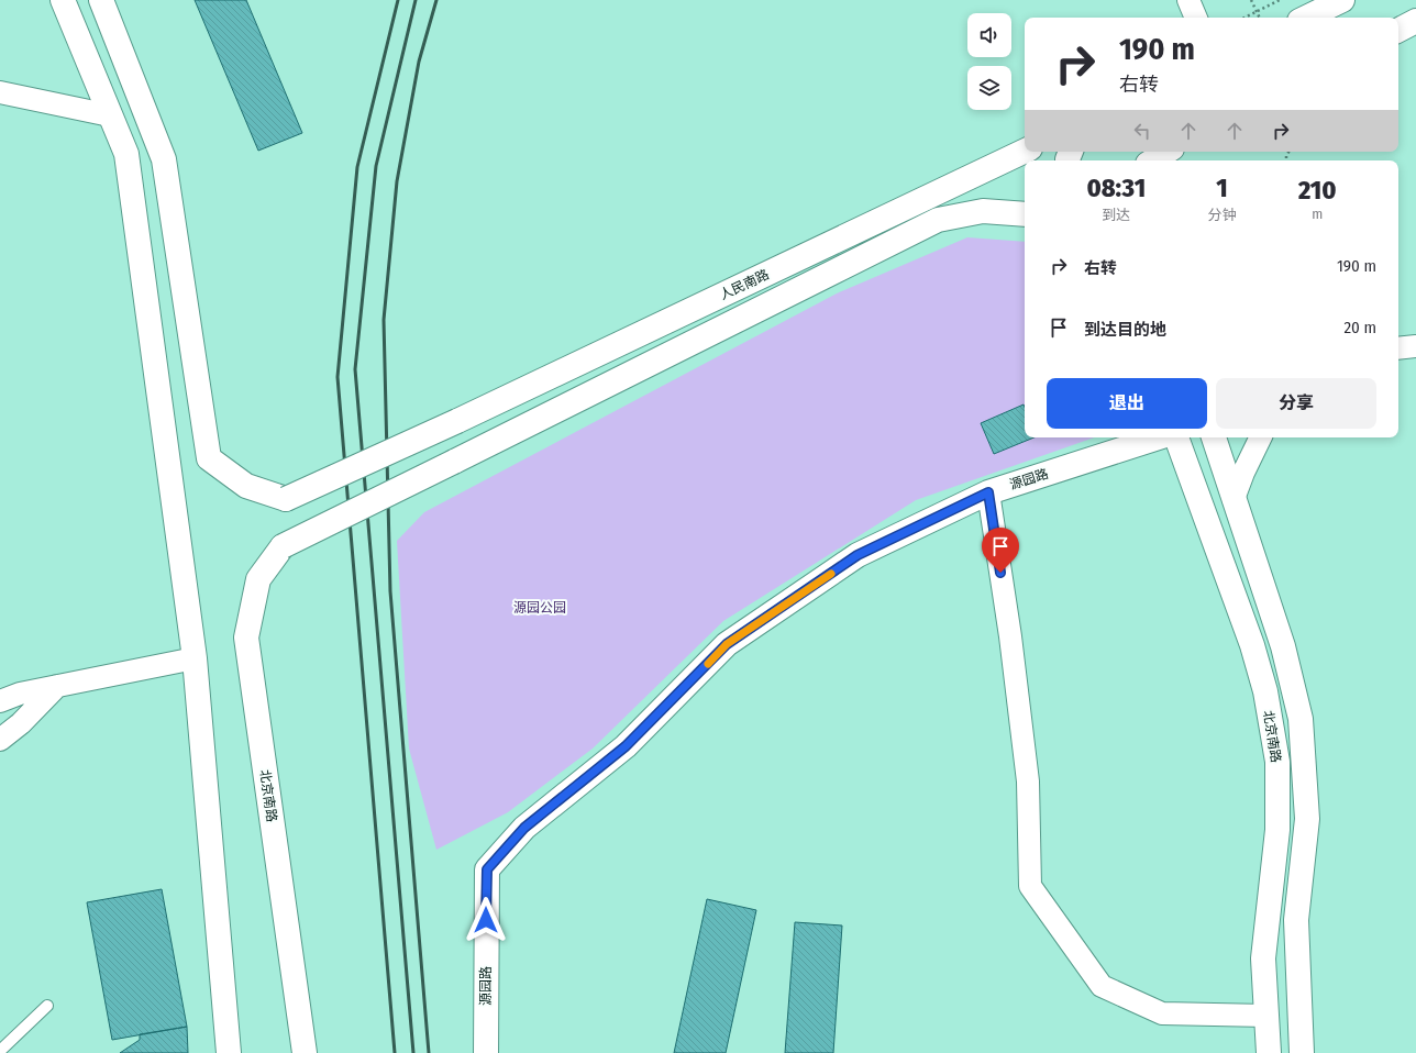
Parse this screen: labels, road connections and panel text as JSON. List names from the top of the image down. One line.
{"streets":{"main road":["人民南路","源园路","北京南路"]},"crossings":[["人民南路","北京南路"]],"parks":["源园公园"],"page":{"turn":["190 m","右转"],"eta":["08:31","到达","1","分钟","210","m"],"list":[{"name":"右转","value":"190 m"},{"name":"到达目的地","value":"20 m"}],"buttons":["退出","分享"]}}
